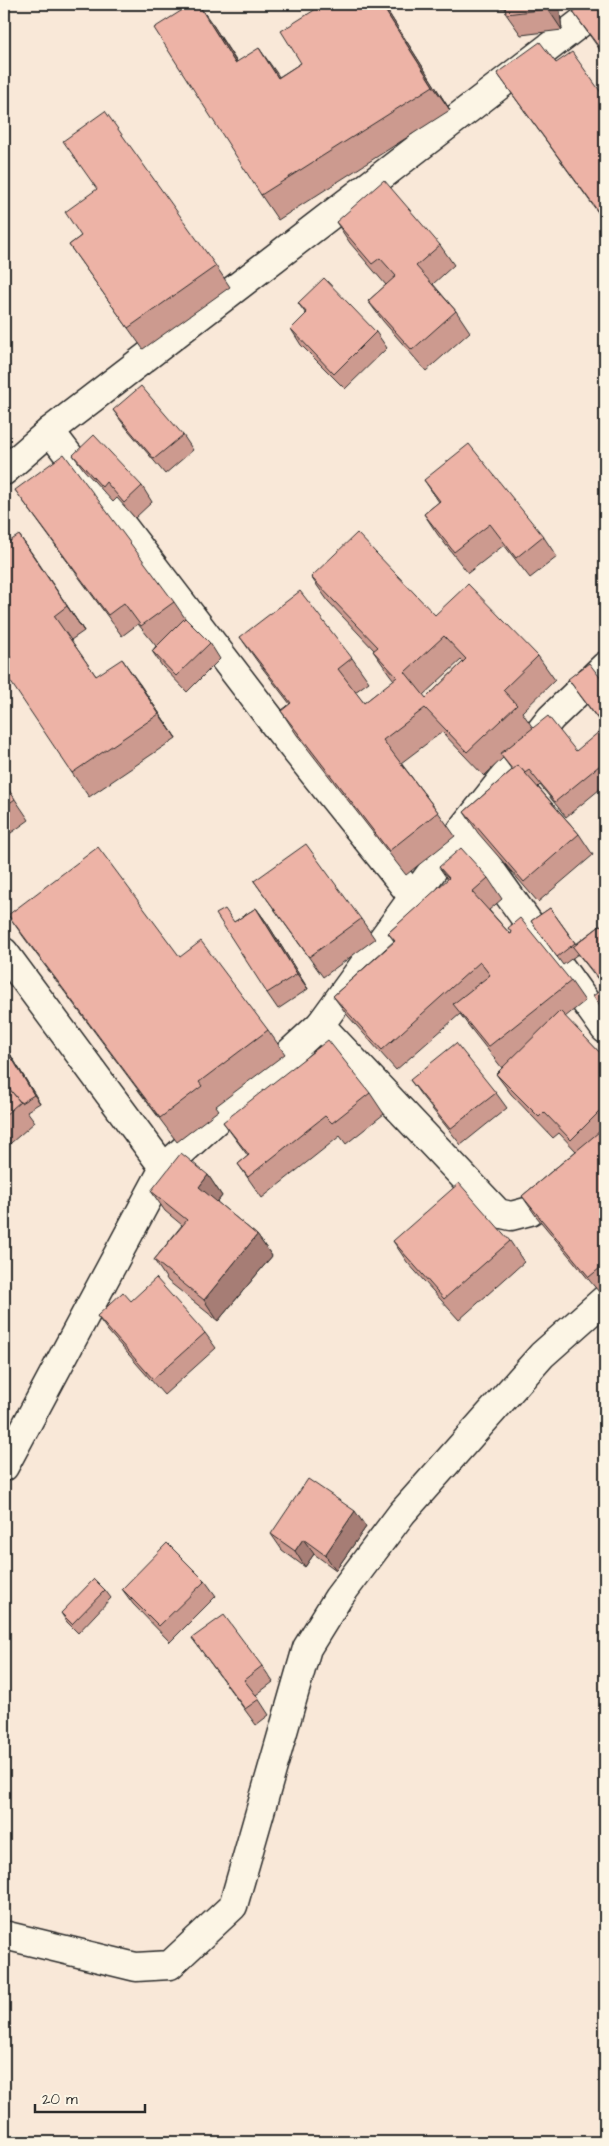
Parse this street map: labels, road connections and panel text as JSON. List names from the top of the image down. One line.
{"scale_bar":"20 m"}
